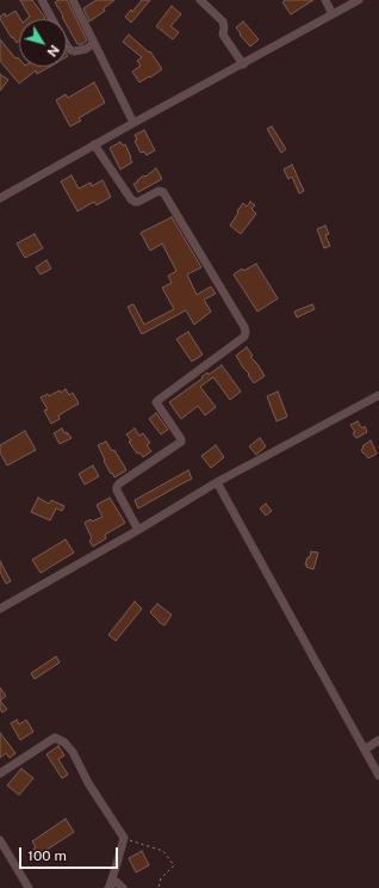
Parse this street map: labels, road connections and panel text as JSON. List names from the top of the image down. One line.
{"scale_bar":"100 m","north":"bottom right"}
